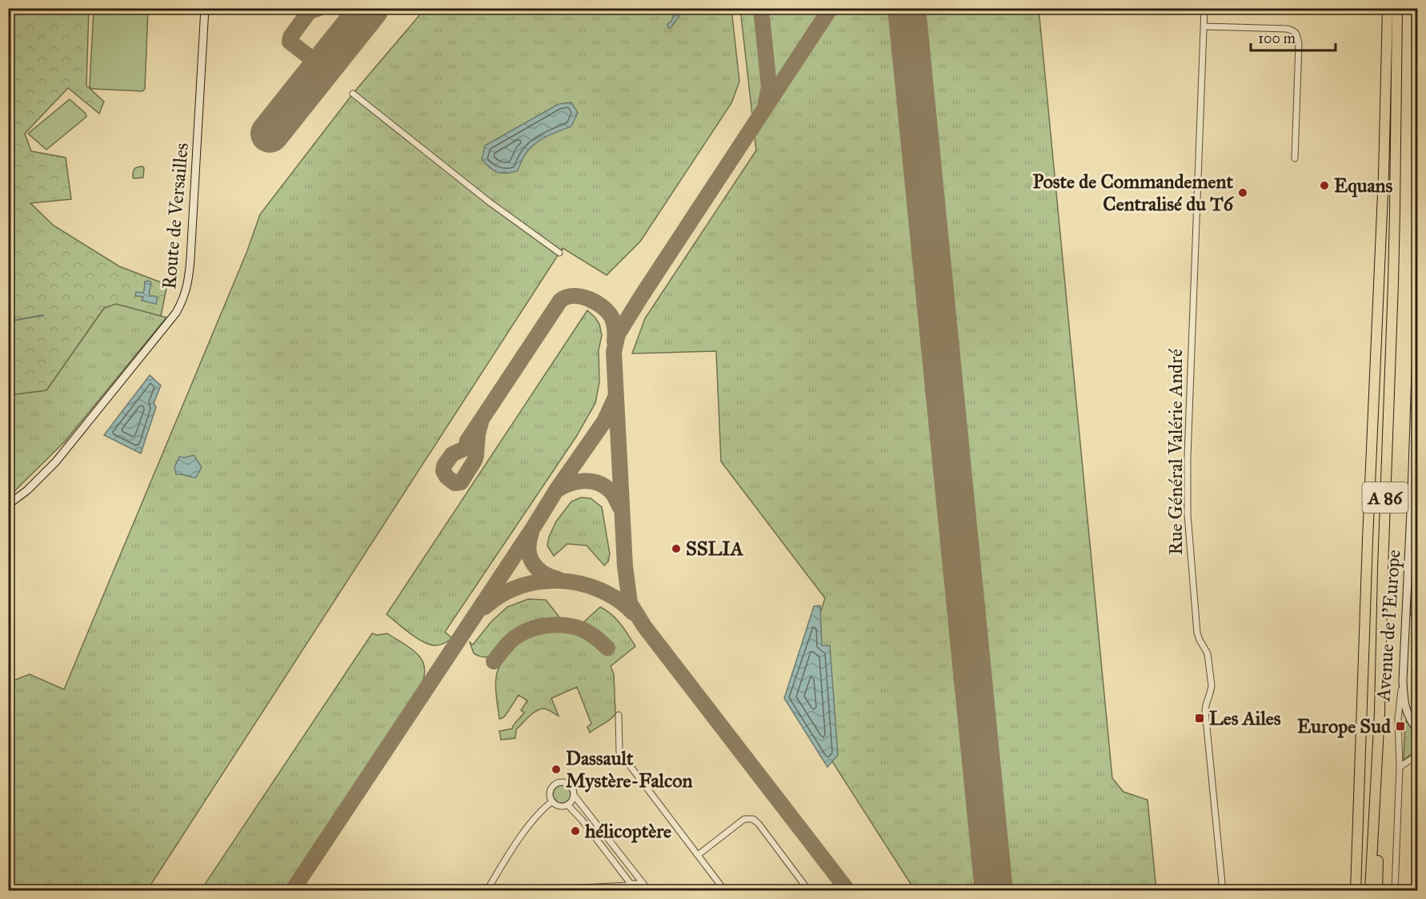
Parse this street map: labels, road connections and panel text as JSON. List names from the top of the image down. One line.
{"streets":{"highway":["A 86"],"main road":["Route de Versailles","Avenue de l'Europe"],"street":["Rue Général Valérie André"]},"places":{"other":["Equans","Poste de Commandement Centralisé du T6","SSLIA","Dassault Mystère-Falcon","hélicoptère"],"transit":["Les Ailes","Europe Sud"]},"scale_bar":"100 m"}
